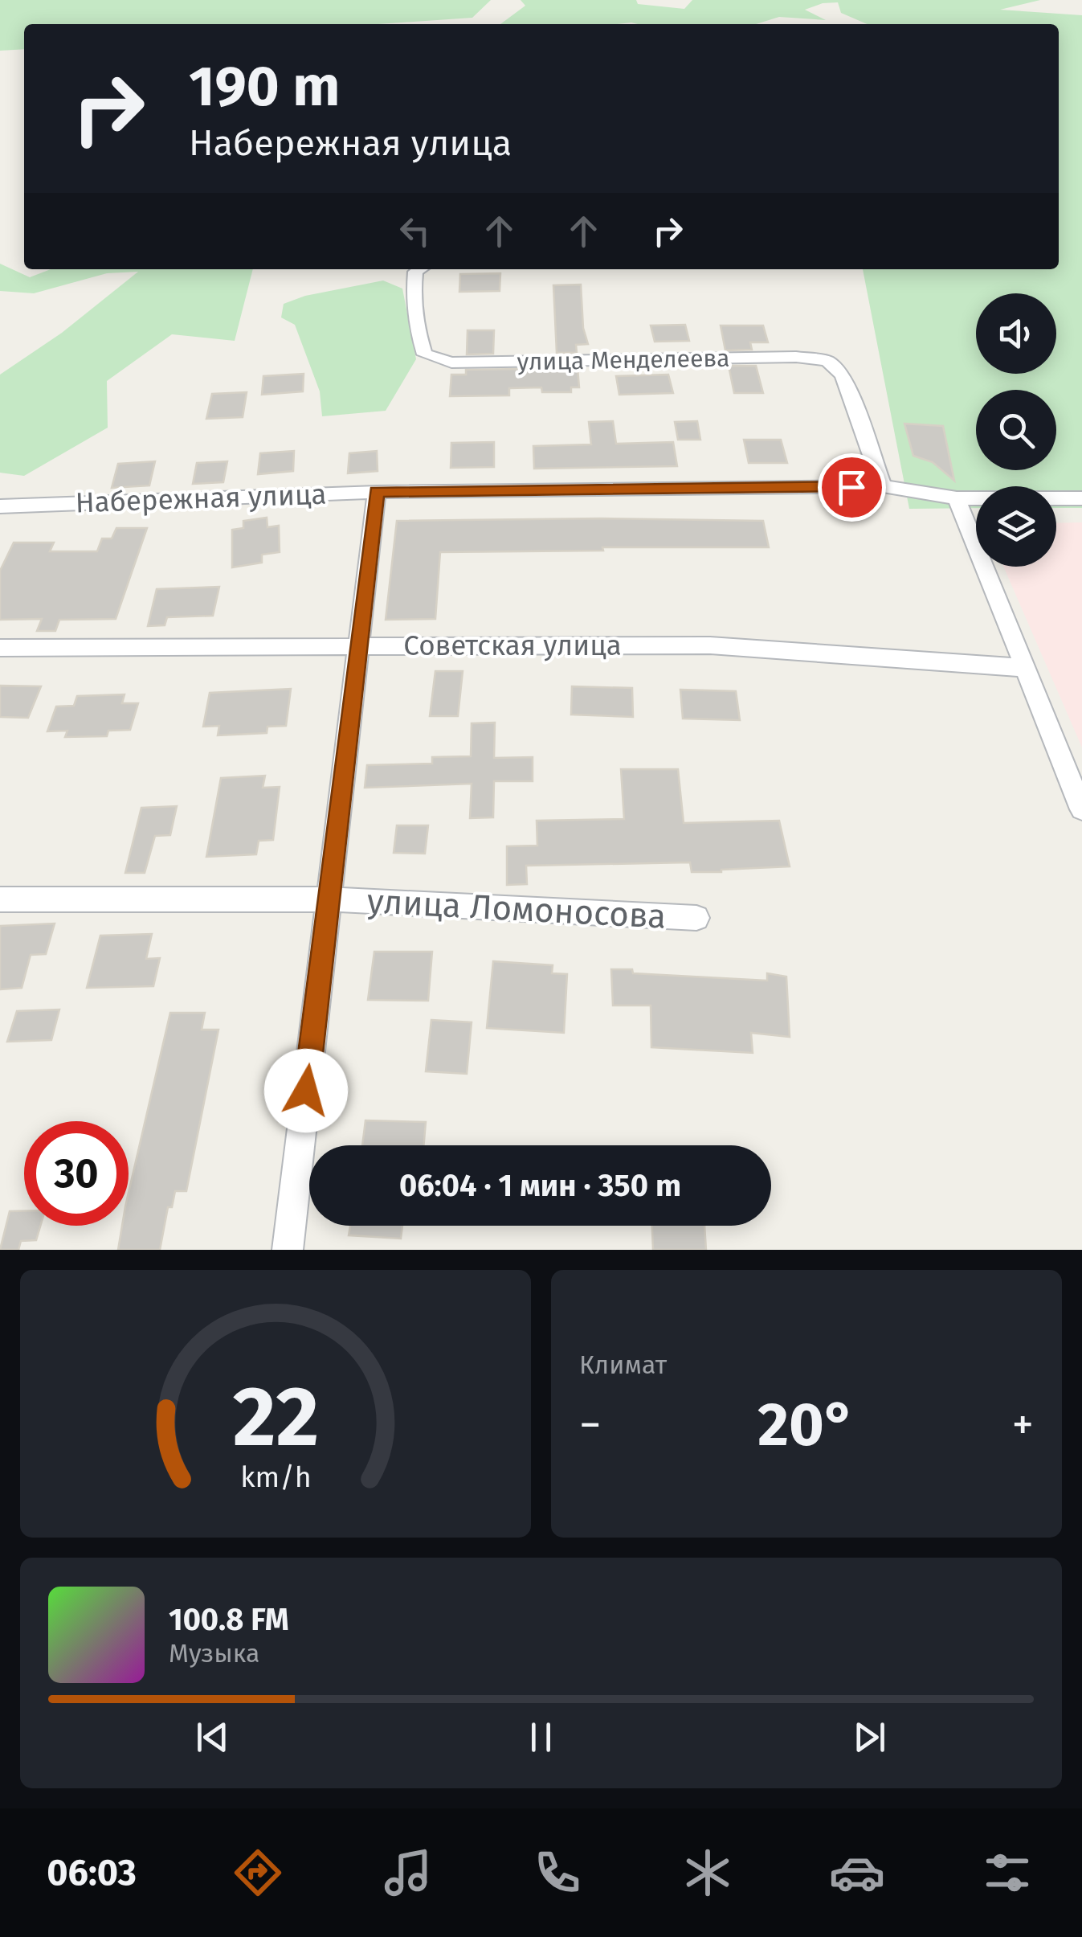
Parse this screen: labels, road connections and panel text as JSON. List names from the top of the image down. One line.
{"streets":{"street":["улица Менделеева","Набережная улица","Советская улица","улица Ломоносова"]},"crossings":[["улица Менделеева","Набережная улица"]],"page":{"turn":["190 m","Набережная улица"],"limit":"30","trip":"06:04 · 1 мин · 350 m","tile":"Климат","heat":["−","20°","+"],"song":["100.8 FM","Музыка"],"tabs":"06:03","gauge":["22","km/h"]}}
